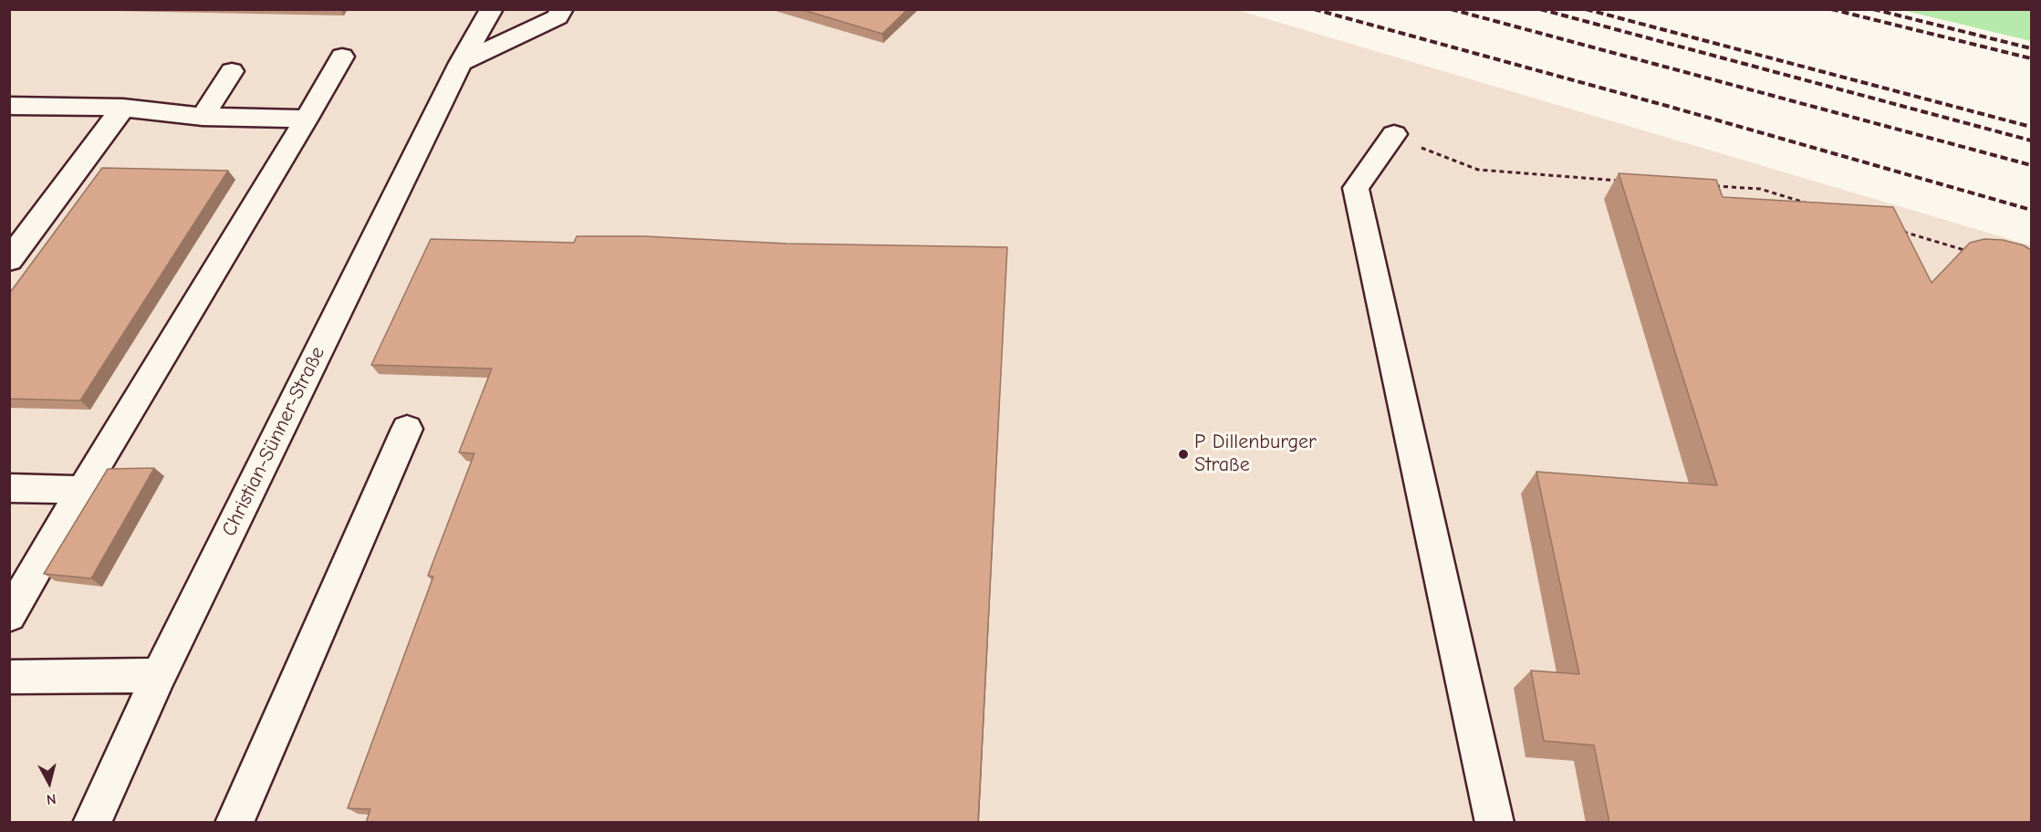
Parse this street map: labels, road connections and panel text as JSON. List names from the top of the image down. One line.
{"streets":{"street":["Christian-Sünner-Straße"]},"places":["P Dillenburger Straße"],"north":"bottom"}
